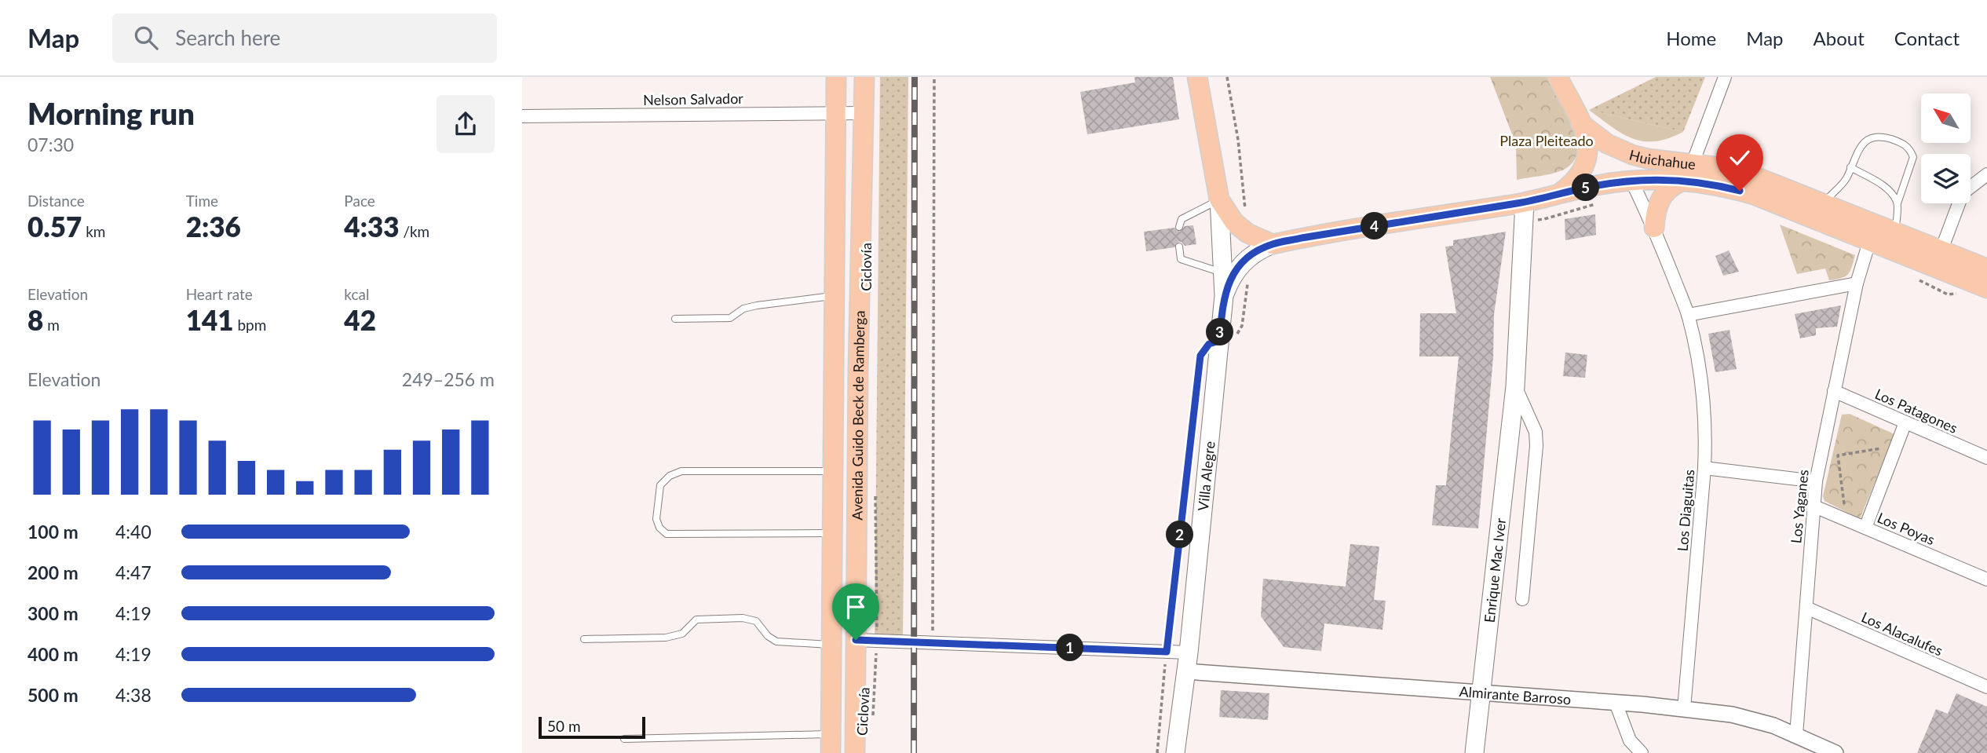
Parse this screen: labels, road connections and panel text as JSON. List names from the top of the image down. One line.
{"streets":{"main road":["Huichahue","Avenida Guido Beck de Ramberga","Villa Alegre","Enrique Mac Iver"],"street":["Nelson Salvador","Los Patagones","Los Yaganes","Los Diaguitas","Los Poyas","Los Alacalufes","Almirante Barroso"],"path":["Ciclovía"]},"crossings":[["Nelson Salvador","Avenida Guido Beck de Ramberga"],["Huichahue","Villa Alegre"],["Huichahue","Los Diaguitas"],["Huichahue","Enrique Mac Iver"],["Los Patagones","Los Yaganes"],["Villa Alegre","Almirante Barroso"],["Los Yaganes","Los Poyas"],["Los Yaganes","Los Alacalufes"],["Los Yaganes","Almirante Barroso"],["Los Diaguitas","Almirante Barroso"],["Enrique Mac Iver","Almirante Barroso"]],"parks":["Plaza Pleiteado"],"scale_bar":"50 m","north":"top left","page":{"header":"Map","search":"Search here","nav":["Home","Map","About","Contact"],"heading":["Morning run","07:30"],"stats":[["Distance","0.57 km"],["Time","2:36"],["Pace","4:33 /km"],["Elevation","8 m"],["Heart rate","141 bpm"],["kcal","42"]],"pins":["5","4","3","2","1"],"chart":["Elevation","249–256 m"],"list":[{"name":"100 m","note":"4:40"},{"name":"200 m","note":"4:47"},{"name":"300 m","note":"4:19"},{"name":"400 m","note":"4:19"},{"name":"500 m","note":"4:38"}],"scale":"50 m"}}
